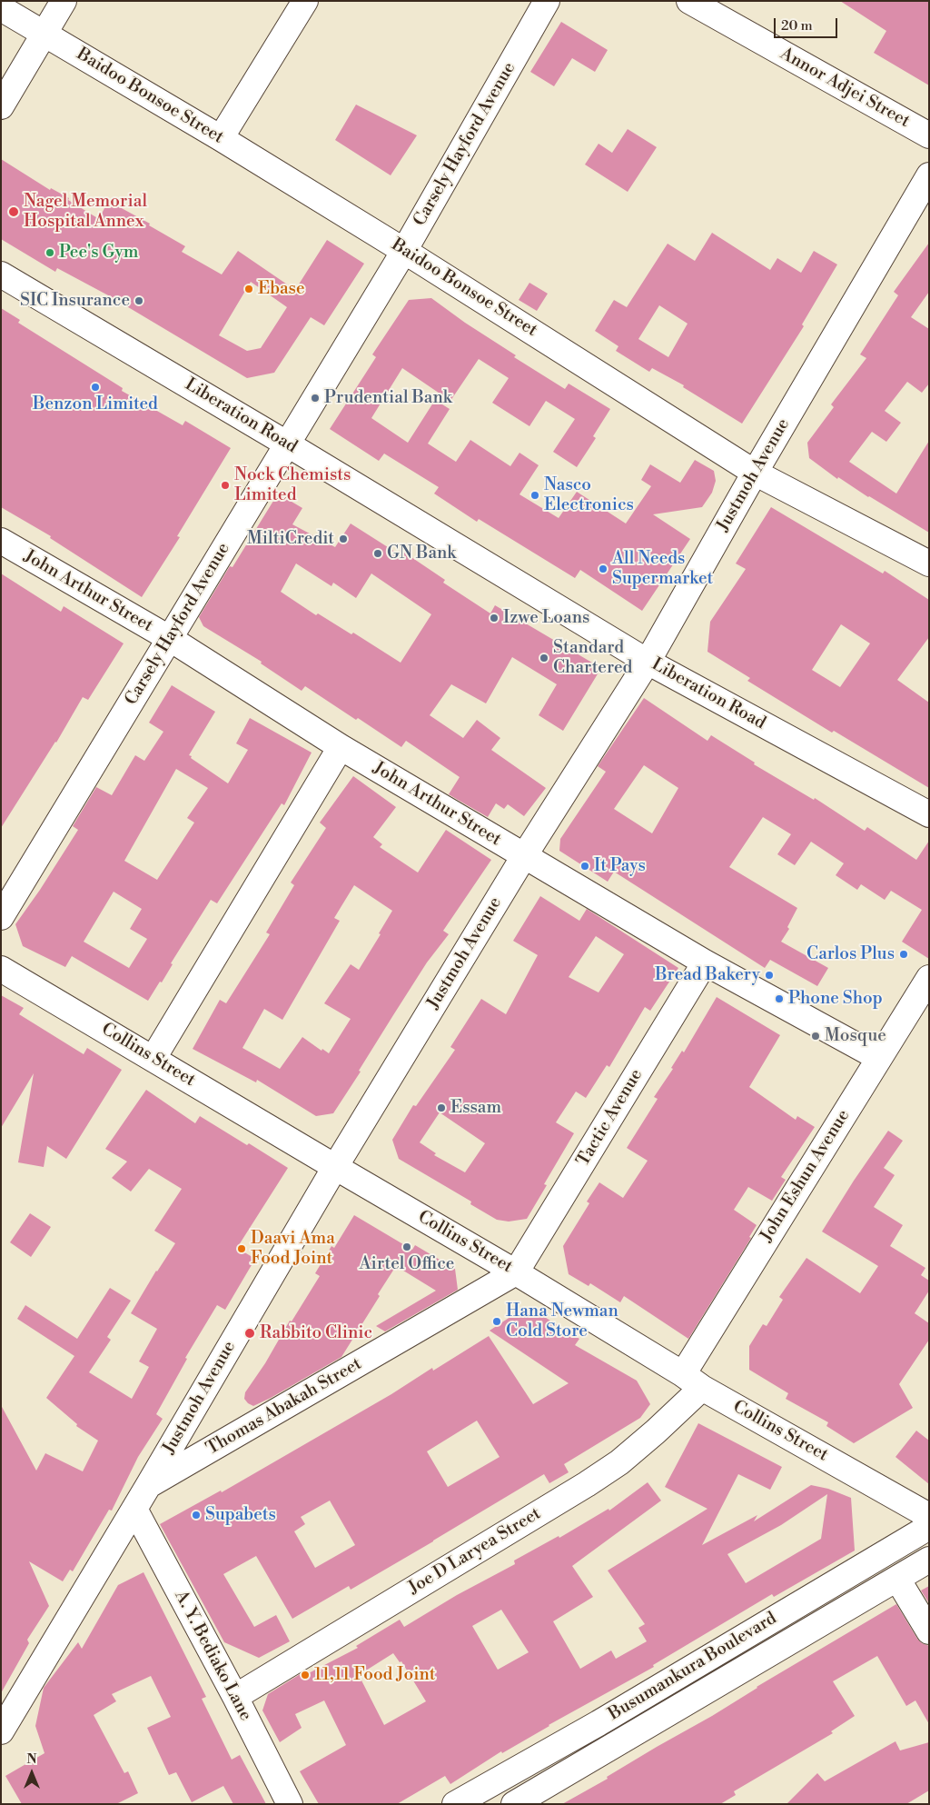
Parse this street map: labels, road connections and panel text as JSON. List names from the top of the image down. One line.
{"streets":{"street":["Annor Adjei Street","Baidoo Bonsoe Street","Carsely Hayford Avenue","Liberation Road","Justmoh Avenue","John Arthur Street","Collins Street","Tactic Avenue","John Eshun Avenue","Thomas Abakah Street","Joe D Laryea Street","A. Y. Bediako Lane","Busumankura Boulevard"]},"crossings":[["Baidoo Bonsoe Street","Carsely Hayford Avenue"],["Baidoo Bonsoe Street","Justmoh Avenue"],["Carsely Hayford Avenue","Liberation Road"],["Carsely Hayford Avenue","John Arthur Street"],["Liberation Road","Justmoh Avenue"],["Justmoh Avenue","John Arthur Street"],["Justmoh Avenue","Collins Street"],["Justmoh Avenue","Thomas Abakah Street"],["Justmoh Avenue","A. Y. Bediako Lane"],["John Arthur Street","Tactic Avenue"],["John Arthur Street","John Eshun Avenue"],["Collins Street","Tactic Avenue"],["Collins Street","John Eshun Avenue"],["Collins Street","Thomas Abakah Street"],["Collins Street","Joe D Laryea Street"],["Tactic Avenue","Thomas Abakah Street"],["John Eshun Avenue","Joe D Laryea Street"],["Joe D Laryea Street","A. Y. Bediako Lane"]],"places":["Nagel Memorial Hospital Annex","Pee's Gym","Ebase","SIC Insurance","Benzon Limited","Prudential Bank","Nock Chemists Limited","Nasco Electronics","MiltiCredit","GN Bank","All Needs Supermarket","Izwe Loans","Standard Chartered","It Pays","Carlos Plus","Bread Bakery","Phone Shop","Mosque","Essam","Airtel Office","Daavi Ama Food Joint","Hana Newman Cold Store","Rabbito Clinic","Supabets","11,11 Food Joint"],"scale_bar":"20 m","north":"top"}
